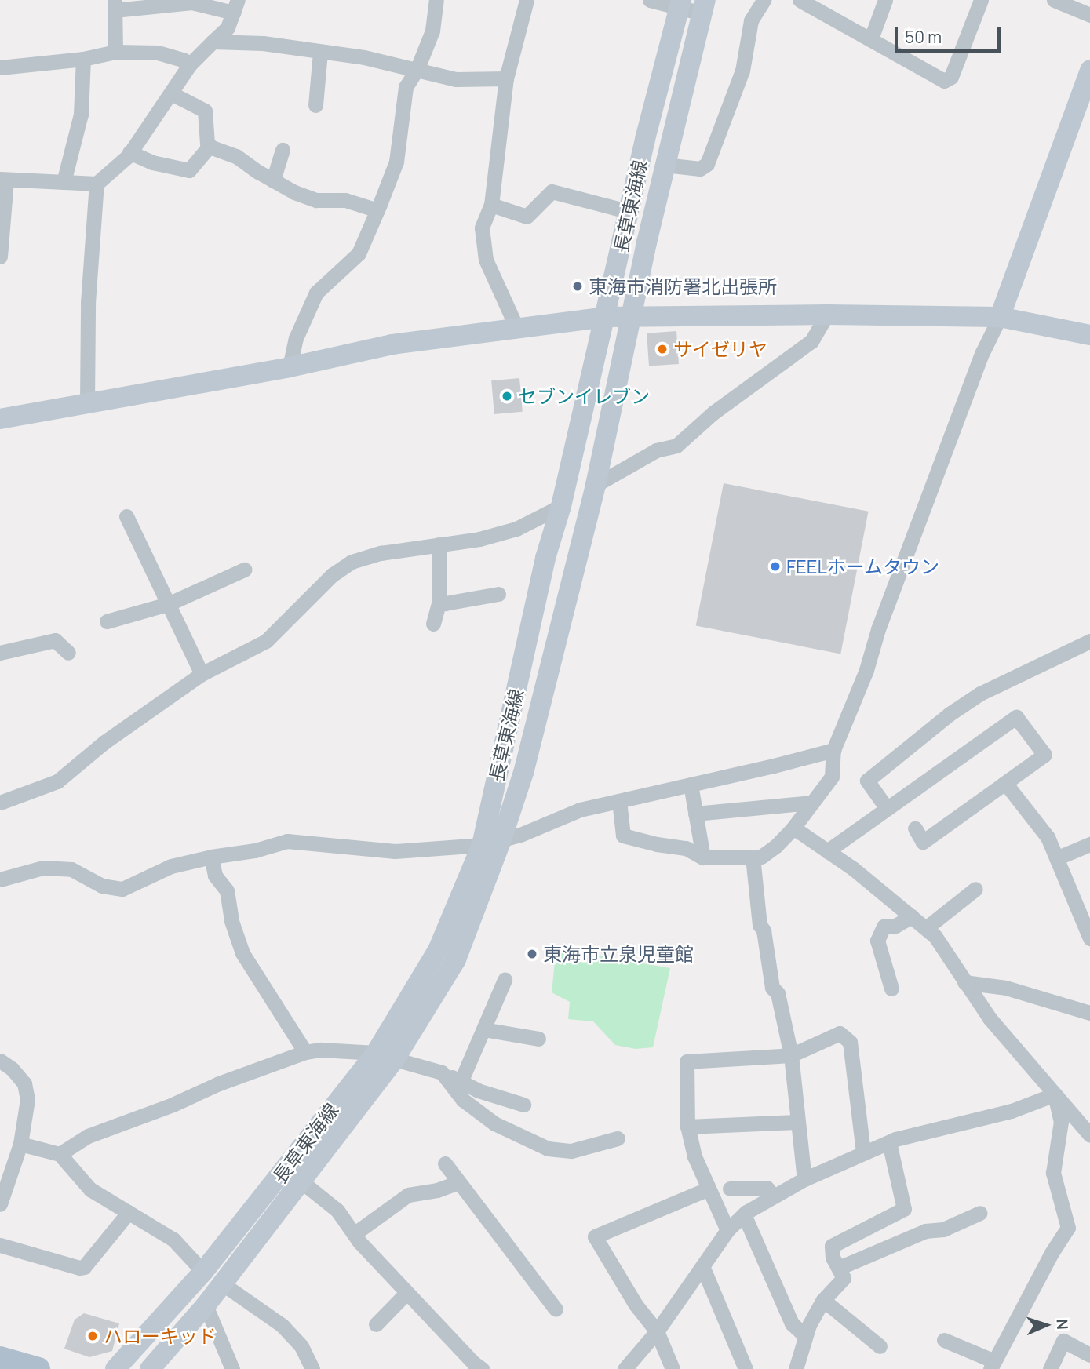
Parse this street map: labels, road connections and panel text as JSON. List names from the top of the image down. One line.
{"streets":{"main road":["長草東海線"]},"places":["東海市消防署北出張所","サイゼリヤ","セブンイレブン","FEELホームタウン","東海市立泉児童館","ハローキッド"],"scale_bar":"50 m","north":"right"}
